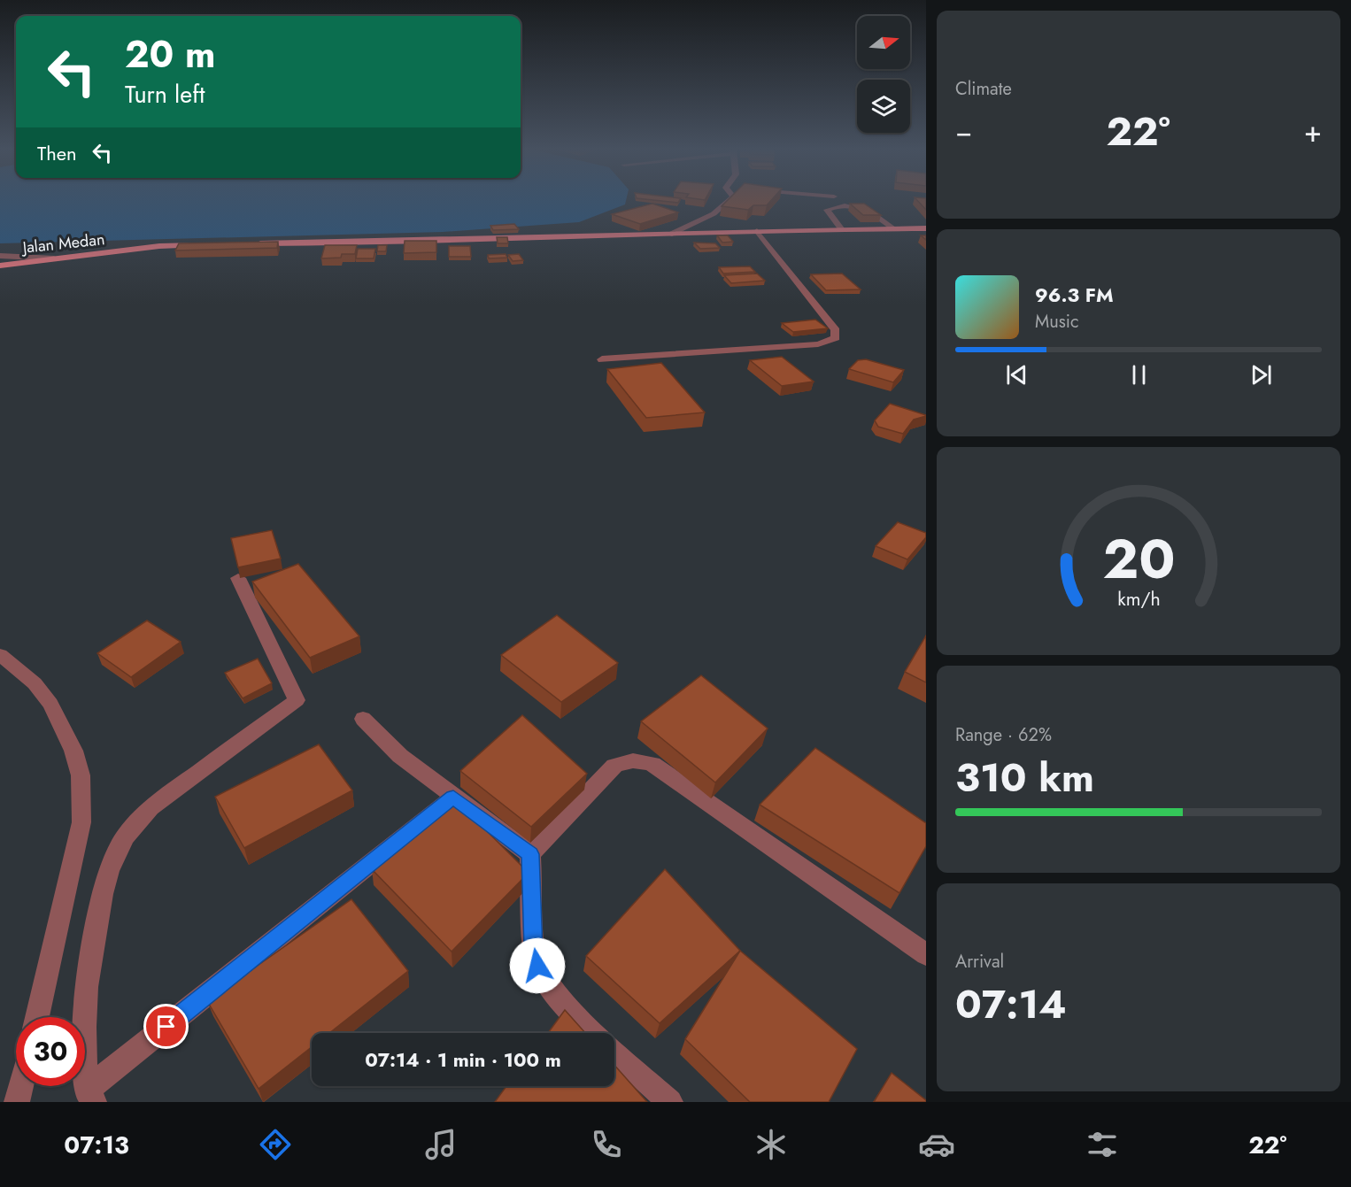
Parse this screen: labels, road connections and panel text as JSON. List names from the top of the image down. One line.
{"streets":{"main road":["Jalan Medan"]},"north":"right","page":{"tile":["Climate",["Range · 62%","310 km"],["Arrival","07:14"]],"turn":["20 m","Turn left"],"heat":["−","22°","+"],"then":"Then","song":["96.3 FM","Music"],"limit":"30","trip":"07:14 · 1 min · 100 m","tabs":["07:13","22°"],"gauge":["20","km/h"]}}
